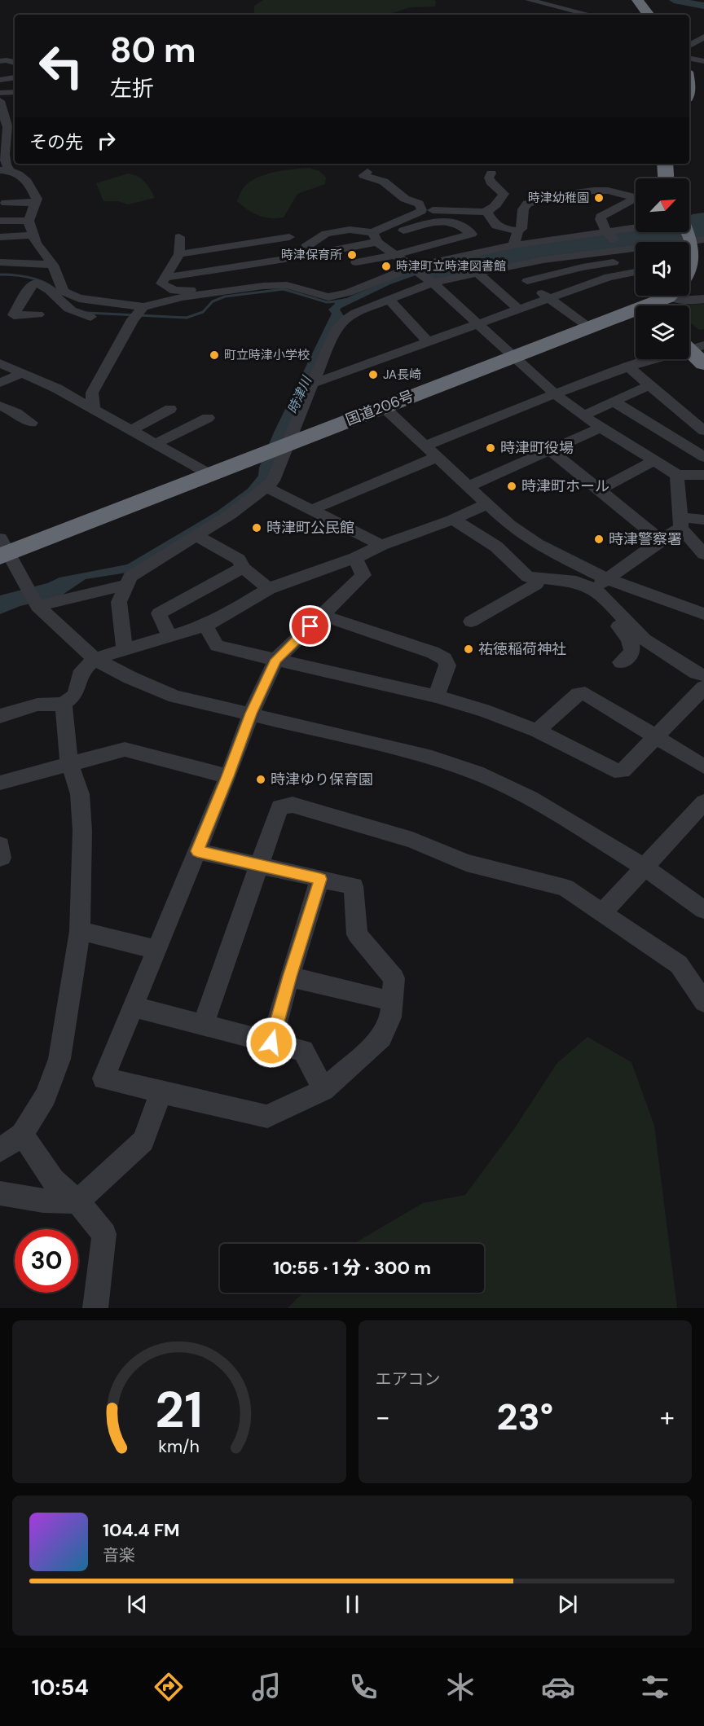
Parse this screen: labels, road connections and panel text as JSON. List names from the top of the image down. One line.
{"streets":{"highway":["国道206号"]},"water":["時津川"],"places":["時津幼稚園","時津保育所","時津町立時津図書館","町立時津小学校","JA長崎","時津町役場","時津町ホール","時津町公民館","時津警察署","祐徳稲荷神社","時津ゆり保育園"],"north":"top right","page":{"turn":["80 m","左折"],"then":"その先","limit":"30","trip":"10:55 · 1 分 · 300 m","tile":"エアコン","heat":["−","23°","+"],"song":["104.4 FM","音楽"],"tabs":"10:54","gauge":["21","km/h"]}}
